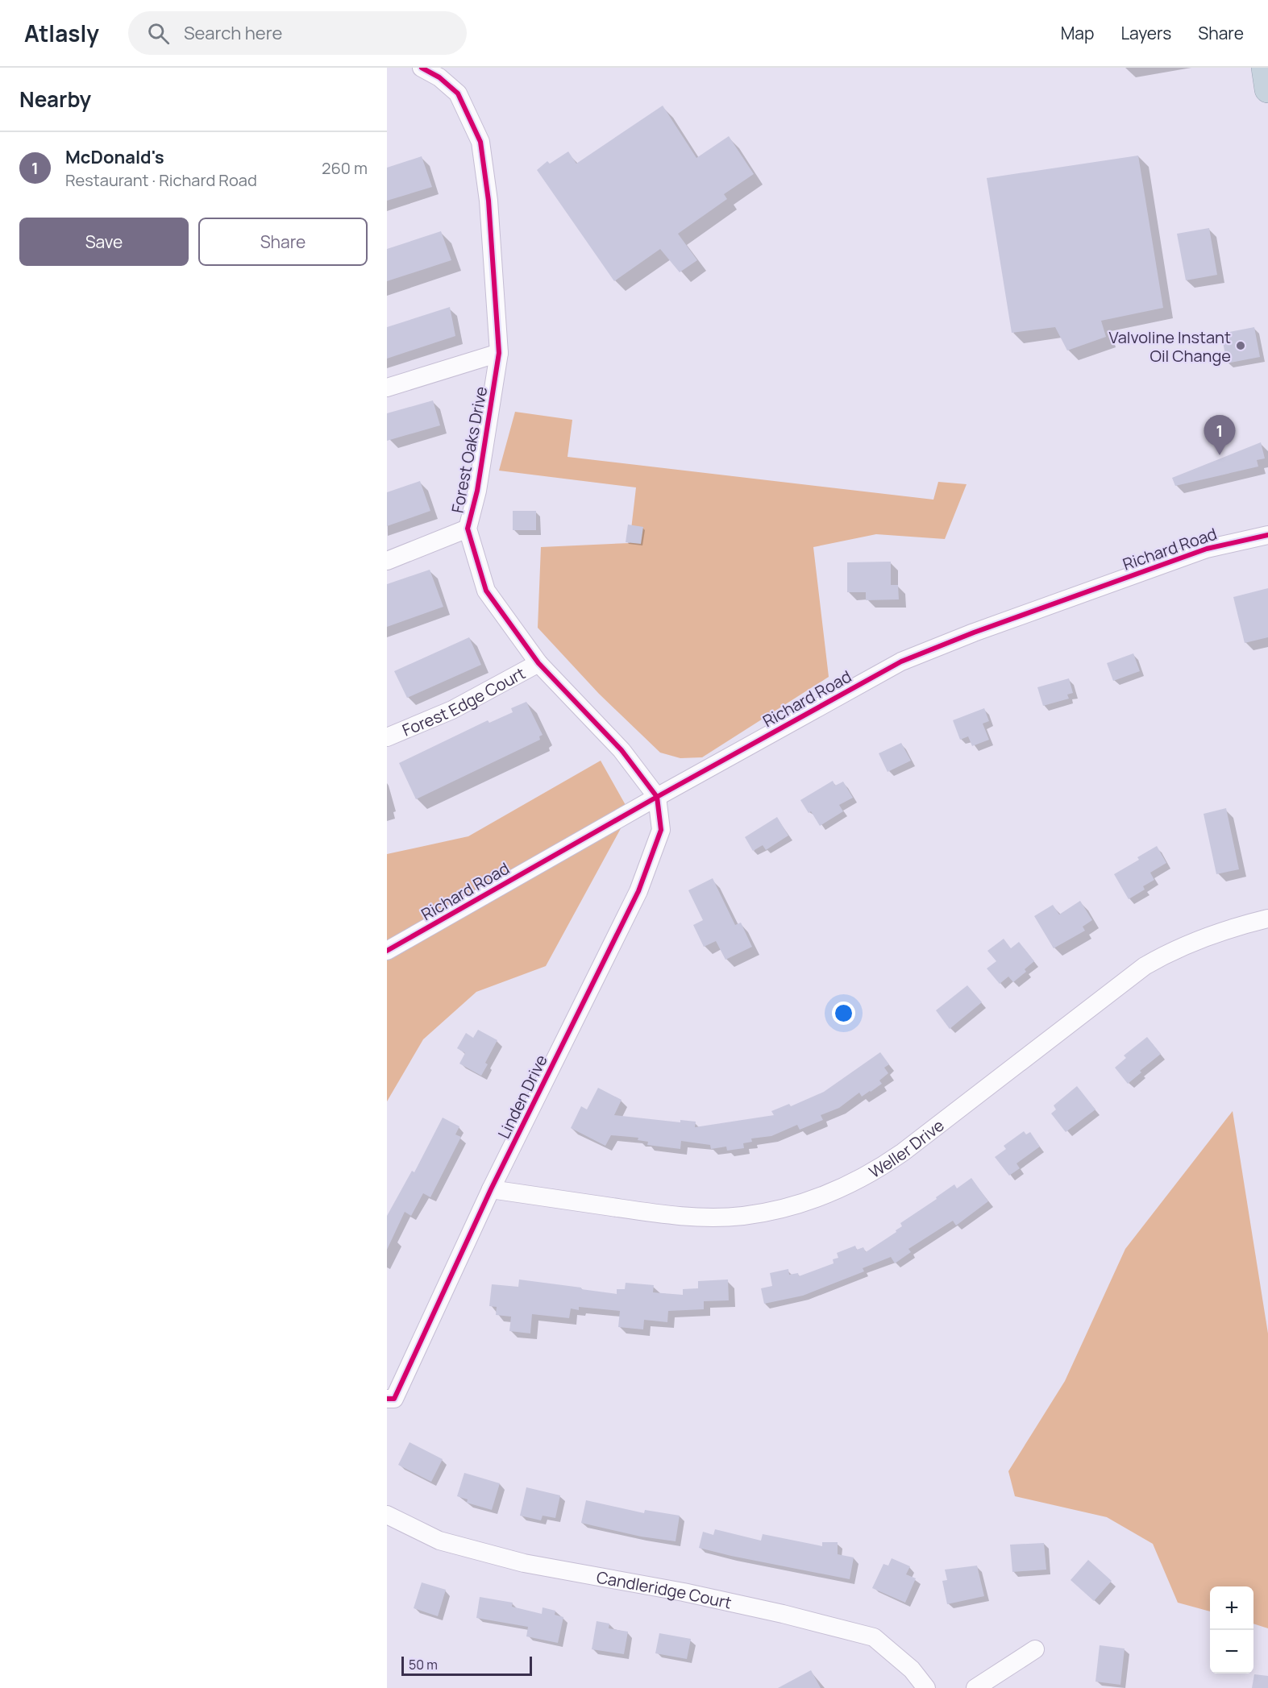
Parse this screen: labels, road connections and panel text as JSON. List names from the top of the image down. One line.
{"streets":{"street":["Forest Oaks Drive","Richard Road","Forest Edge Court","Linden Drive","Weller Drive","Candleridge Court"]},"crossings":[["Forest Oaks Drive","Richard Road"],["Forest Oaks Drive","Forest Edge Court"],["Forest Oaks Drive","Linden Drive"],["Richard Road","Linden Drive"],["Linden Drive","Weller Drive"]],"places":["Valvoline Instant Oil Change"],"scale_bar":"50 m","page":{"header":"Atlasly","search":"Search here","nav":["Map","Layers","Share"],"heading":"Nearby","list":[{"mark":"1","name":"McDonald's","note":"Restaurant · Richard Road","value":"260 m"}],"buttons":["Save","Share"],"pins":"1","map_buttons":["+","−"],"scale":"50 m"}}
